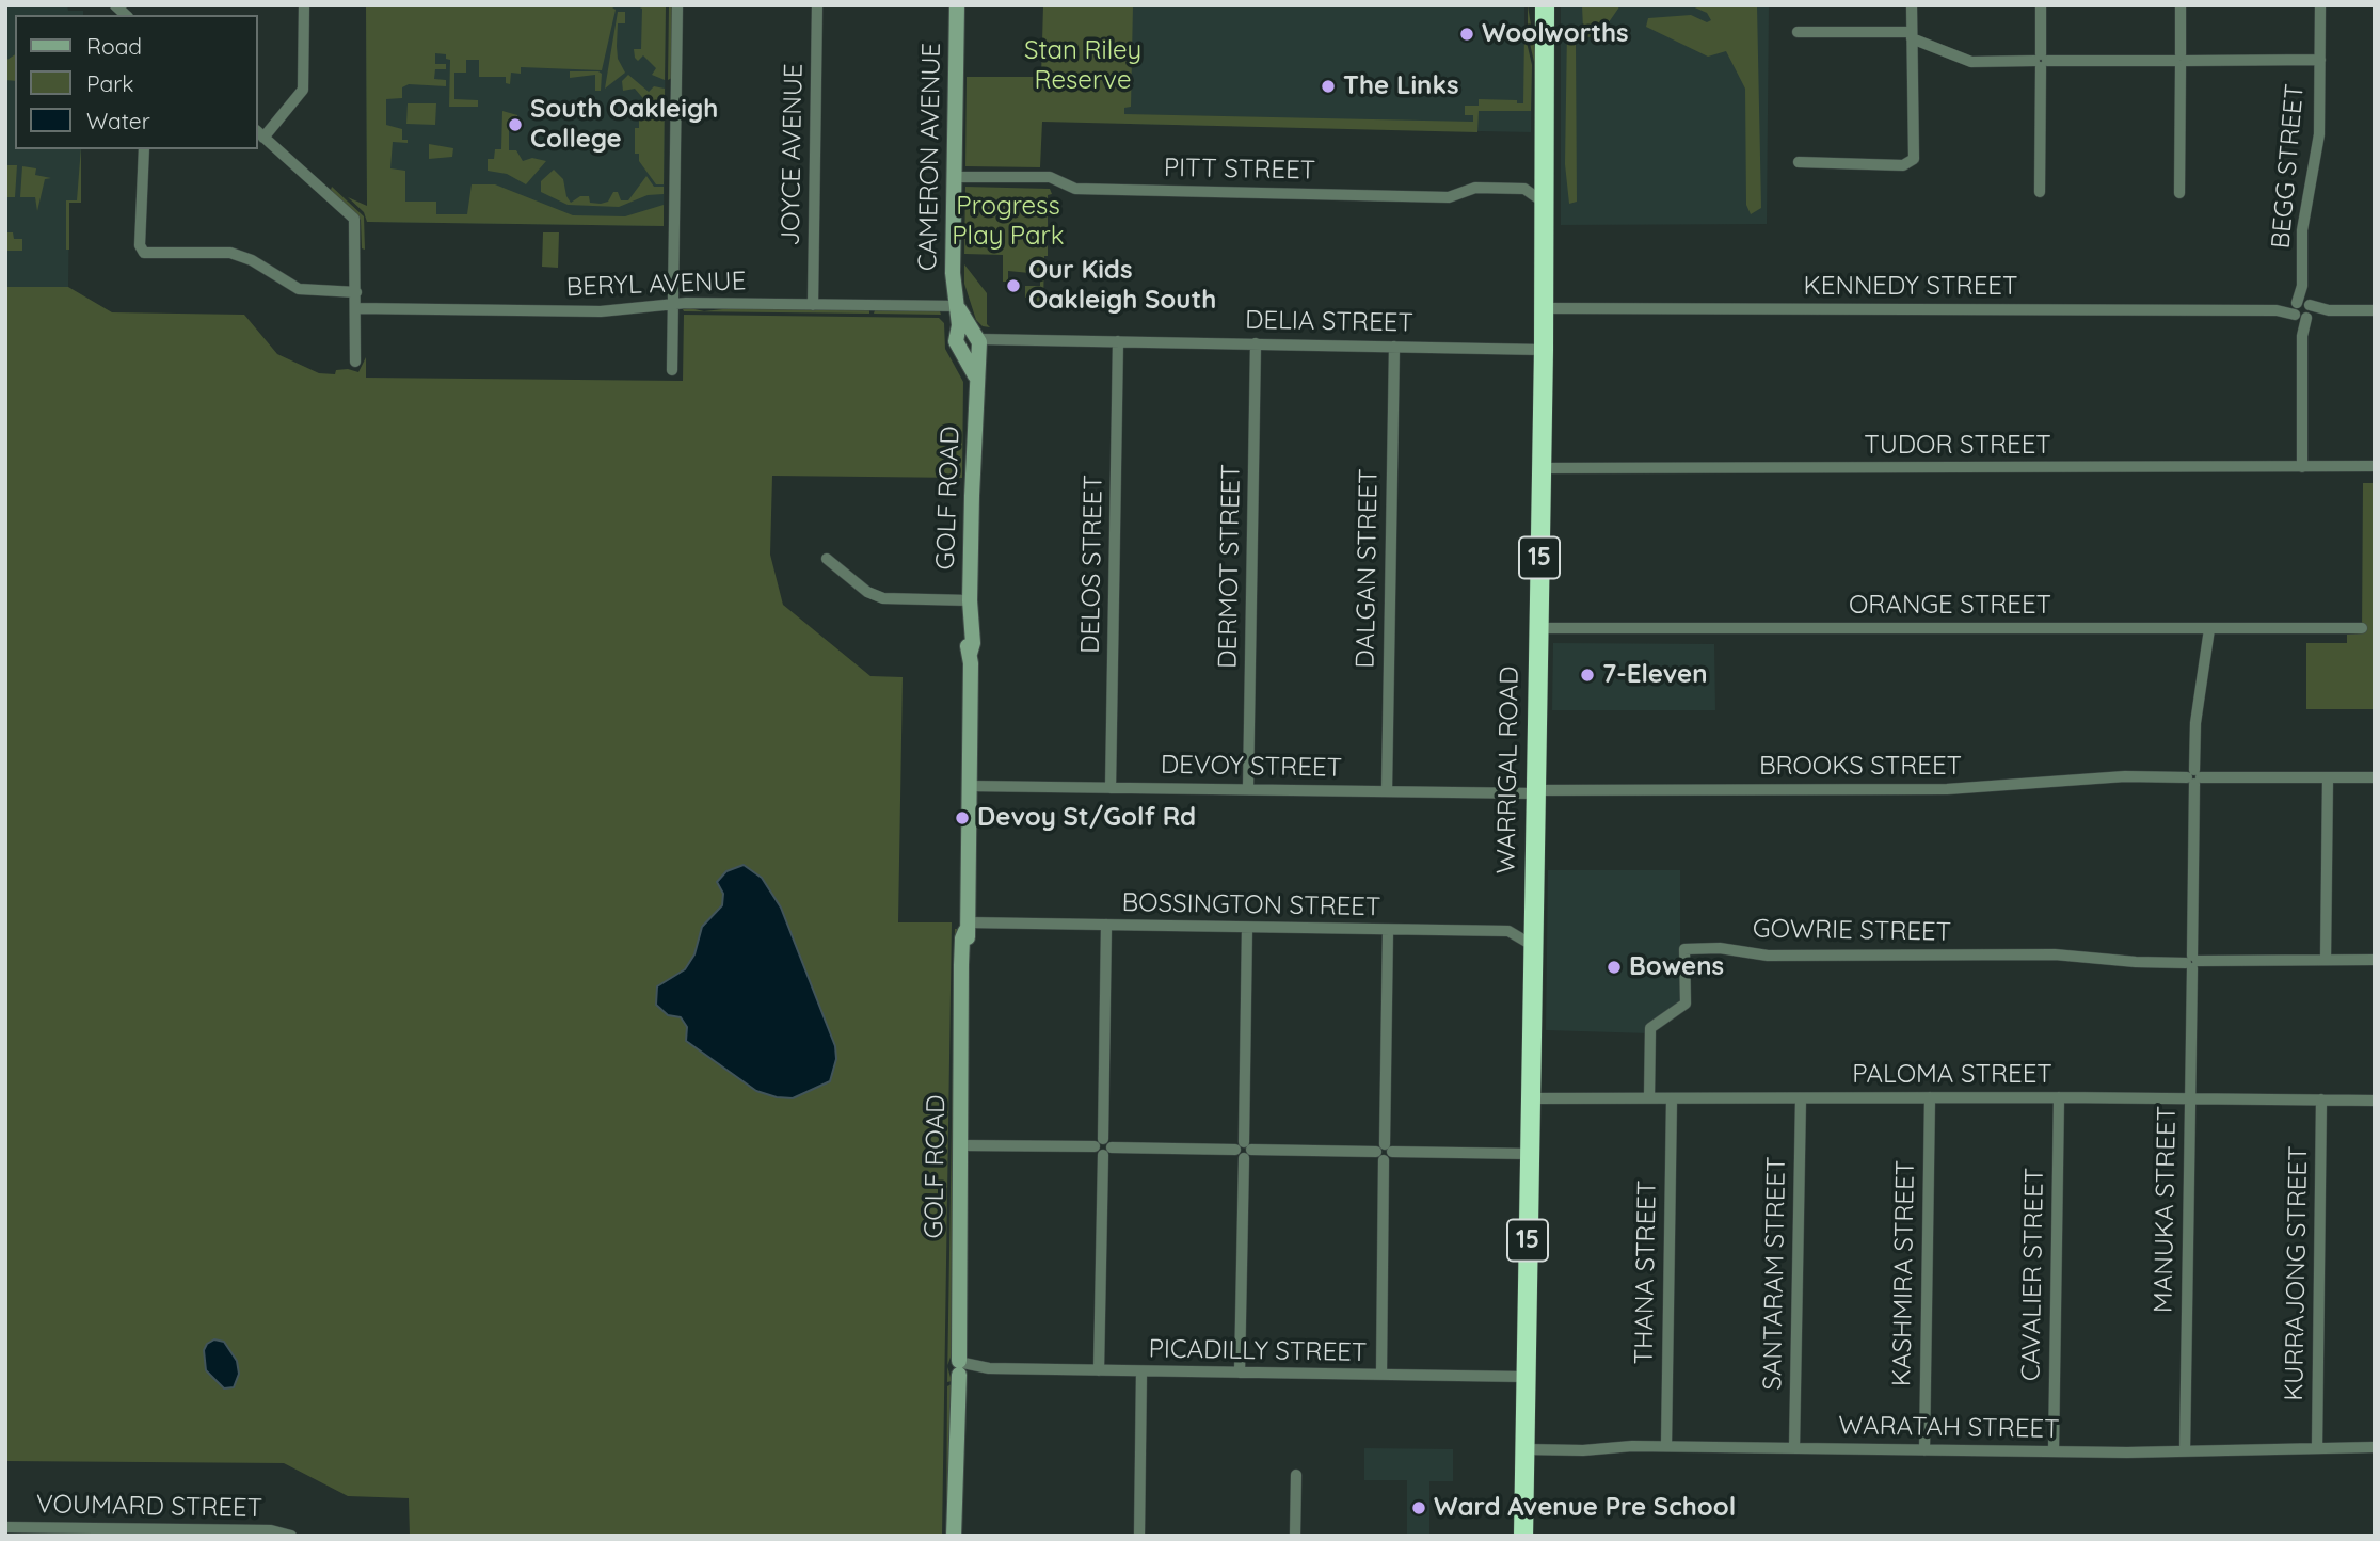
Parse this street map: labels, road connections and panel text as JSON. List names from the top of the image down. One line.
{"streets":{"highway":["15","WARRIGAL ROAD"],"street":["JOYCE AVENUE","CAMERON AVENUE","BEGG STREET","PITT STREET","BERYL AVENUE","KENNEDY STREET","DELIA STREET","TUDOR STREET","GOLF ROAD","DELOS STREET","DERMOT STREET","DALGAN STREET","ORANGE STREET","DEVOY STREET","BROOKS STREET","BOSSINGTON STREET","GOWRIE STREET","PALOMA STREET","MANUKA STREET","THANA STREET","SANTARAM STREET","KASHMIRA STREET","KURRAJONG STREET","CAVALIER STREET","PICADILLY STREET","WARATAH STREET","VOUMARD STREET"]},"crossings":[["JOYCE AVENUE","BERYL AVENUE"],["CAMERON AVENUE","PITT STREET"],["CAMERON AVENUE","BERYL AVENUE"],["CAMERON AVENUE","DELIA STREET"],["CAMERON AVENUE","GOLF ROAD"],["BEGG STREET","KENNEDY STREET"],["BEGG STREET","TUDOR STREET"],["KENNEDY STREET","WARRIGAL ROAD"],["DELIA STREET","GOLF ROAD"],["DELIA STREET","DELOS STREET"],["DELIA STREET","DERMOT STREET"],["DELIA STREET","DALGAN STREET"],["DELIA STREET","WARRIGAL ROAD"],["TUDOR STREET","WARRIGAL ROAD"],["GOLF ROAD","DEVOY STREET"],["GOLF ROAD","BOSSINGTON STREET"],["GOLF ROAD","PICADILLY STREET"],["DELOS STREET","DEVOY STREET"],["DERMOT STREET","DEVOY STREET"],["DALGAN STREET","DEVOY STREET"],["ORANGE STREET","WARRIGAL ROAD"],["ORANGE STREET","MANUKA STREET"],["DEVOY STREET","BROOKS STREET"],["DEVOY STREET","WARRIGAL ROAD"],["BROOKS STREET","WARRIGAL ROAD"],["BROOKS STREET","MANUKA STREET"],["WARRIGAL ROAD","BOSSINGTON STREET"],["WARRIGAL ROAD","PALOMA STREET"],["WARRIGAL ROAD","PICADILLY STREET"],["WARRIGAL ROAD","WARATAH STREET"],["GOWRIE STREET","PALOMA STREET"],["GOWRIE STREET","MANUKA STREET"],["PALOMA STREET","MANUKA STREET"],["PALOMA STREET","THANA STREET"],["PALOMA STREET","SANTARAM STREET"],["PALOMA STREET","KASHMIRA STREET"],["PALOMA STREET","KURRAJONG STREET"],["PALOMA STREET","CAVALIER STREET"],["MANUKA STREET","WARATAH STREET"],["THANA STREET","WARATAH STREET"],["SANTARAM STREET","WARATAH STREET"],["KASHMIRA STREET","WARATAH STREET"],["KURRAJONG STREET","WARATAH STREET"],["CAVALIER STREET","WARATAH STREET"]],"parks":["Stan Riley Reserve","Progress Play Park"],"places":["Woolworths","The Links","South Oakleigh College","Our Kids Oakleigh South","7-Eleven","Devoy St/Golf Rd","Bowens","Ward Avenue Pre School"],"legend":["Road","Park","Water"]}
